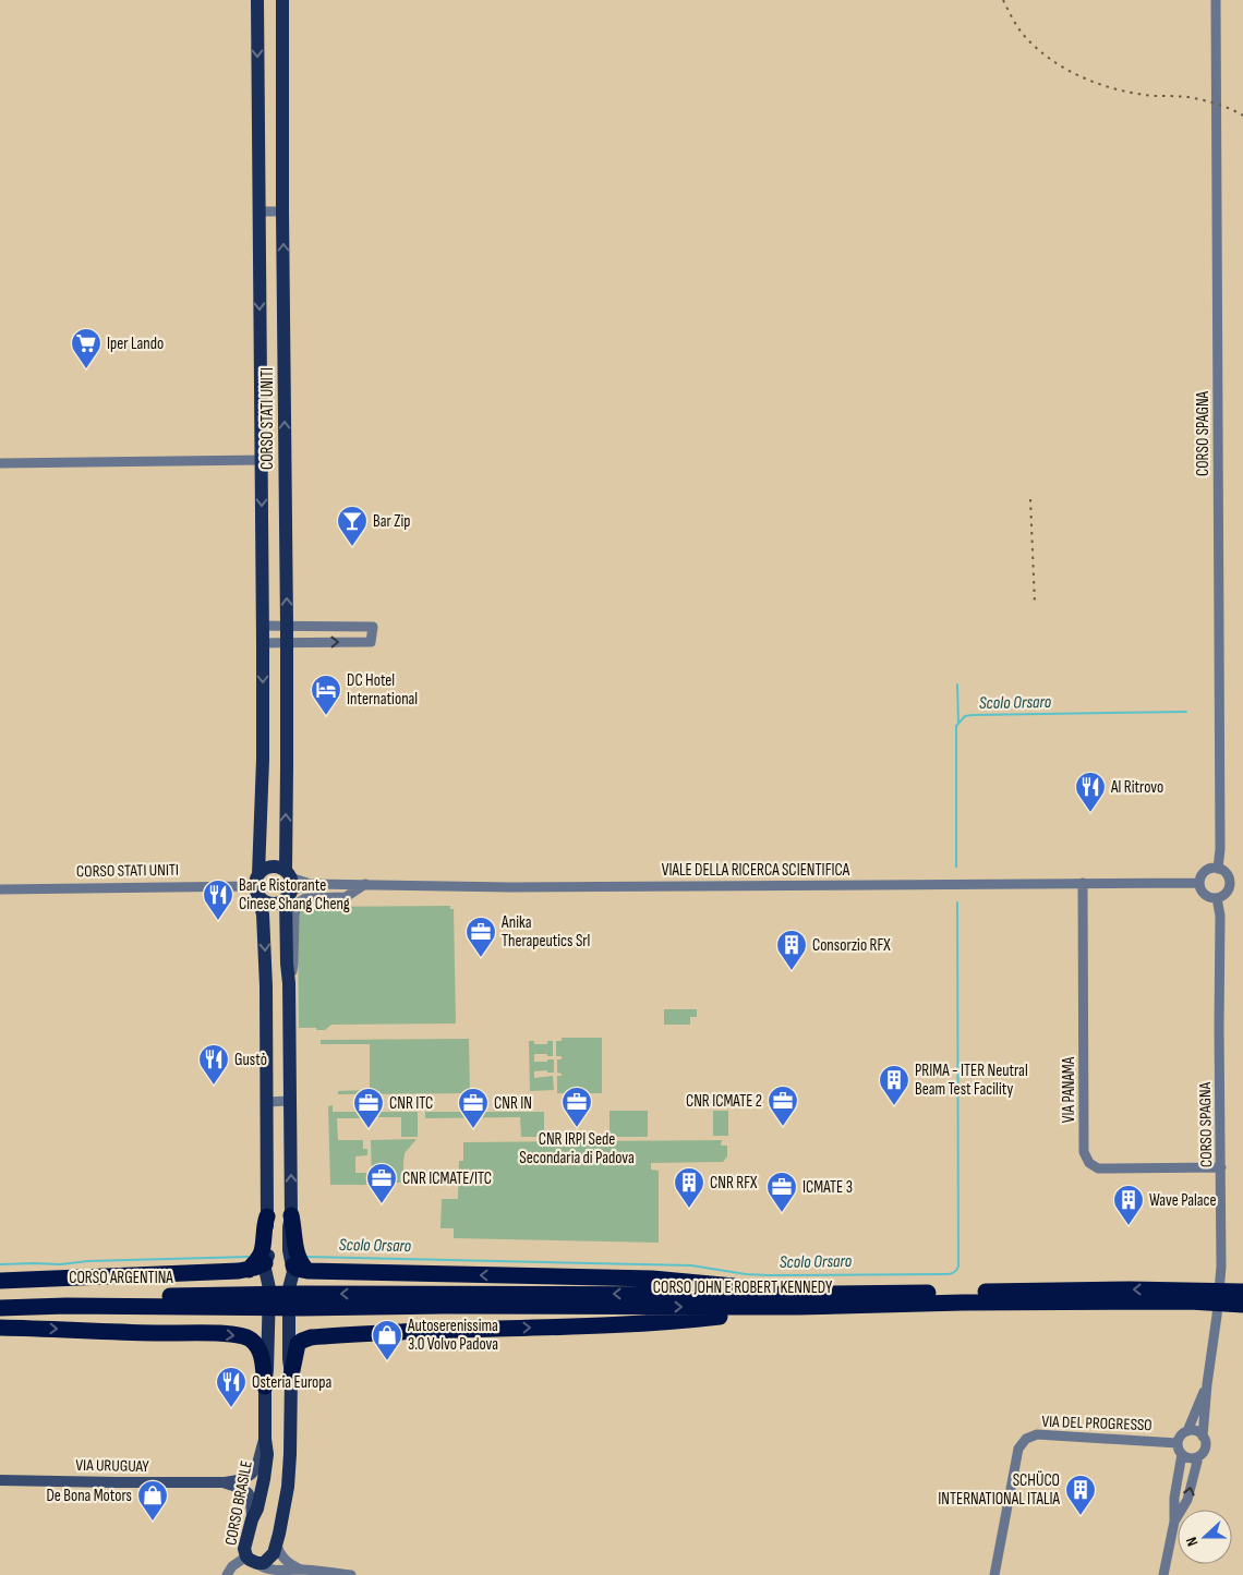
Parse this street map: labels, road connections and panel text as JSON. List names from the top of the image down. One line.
{"streets":{"highway":["CORSO ARGENTINA","CORSO JOHN E ROBERT KENNEDY"],"main road":["CORSO STATI UNITI","CORSO BRASILE"],"street":["CORSO SPAGNA","VIALE DELLA RICERCA SCIENTIFICA","VIA PANAMA","VIA DEL PROGRESSO","VIA URUGUAY"]},"crossings":[["CORSO STATI UNITI","VIALE DELLA RICERCA SCIENTIFICA"],["CORSO STATI UNITI","CORSO BRASILE"],["CORSO SPAGNA","VIALE DELLA RICERCA SCIENTIFICA"],["CORSO SPAGNA","VIA PANAMA"],["CORSO SPAGNA","VIA DEL PROGRESSO"],["VIALE DELLA RICERCA SCIENTIFICA","VIA PANAMA"],["CORSO ARGENTINA","CORSO JOHN E ROBERT KENNEDY"],["VIA URUGUAY","CORSO BRASILE"]],"water":["Scolo Orsaro"],"places":{"supermarket":["Iper Lando"],"bar":["Bar Zip"],"hotel":["DC Hotel International"],"restaurant":["Al Ritrovo","Bar e Ristorante Cinese Shang Cheng","Gustò","Osteria Europa"],"office":["Anika Therapeutics Srl","CNR ICMATE 2","CNR IRPI Sede Secondaria di Padova","CNR ITC","CNR IN","CNR ICMATE/ITC","ICMATE 3"],"building":["Consorzio RFX","PRIMA - ITER Neutral Beam Test Facility","CNR RFX","Wave Palace","SCHÜCO INTERNATIONAL ITALIA"],"shop":["Autoserenissima 3.0 Volvo Padova","De Bona Motors"]},"north":"left"}
